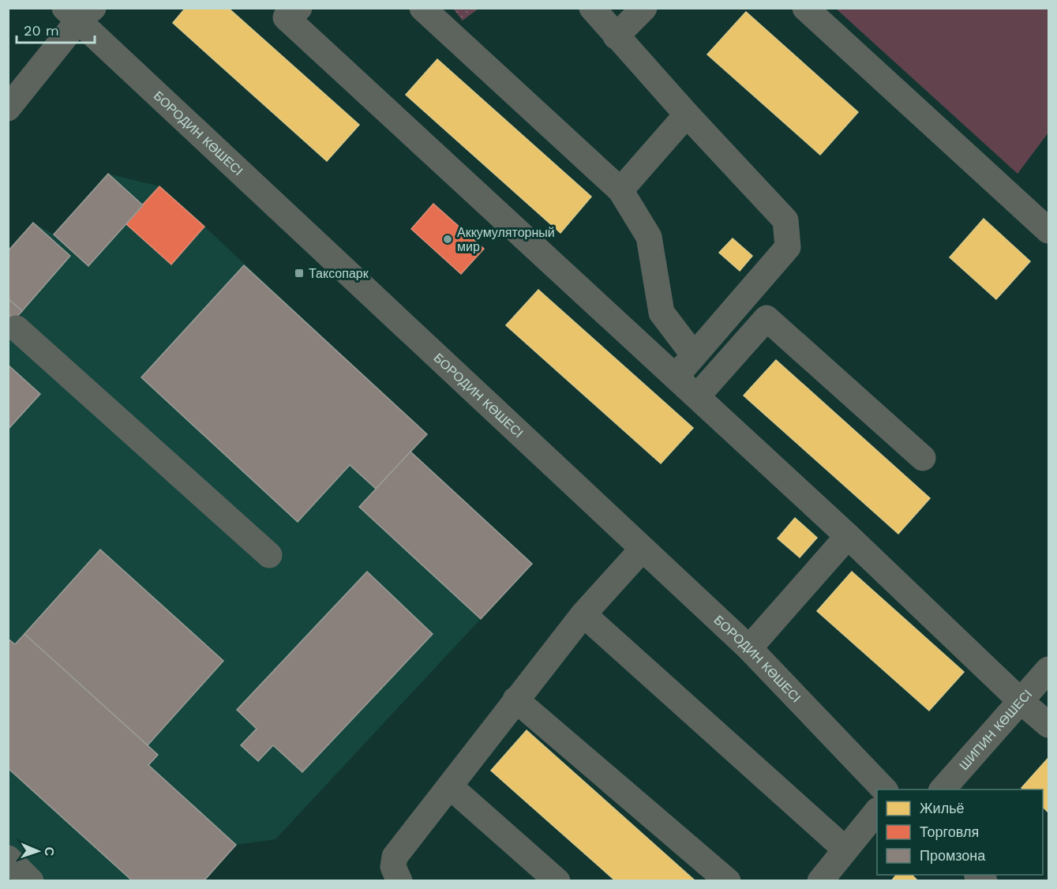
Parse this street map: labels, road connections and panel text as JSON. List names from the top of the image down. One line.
{"streets":{"street":["БОРОДИН КӨШЕСІ","ШИПИН КӨШЕСІ"]},"places":{"other":["Аккумуляторный мир"],"transit":["Таксопарк"]},"legend":["Жильё","Торговля","Промзона"],"scale_bar":"20 m","north":"right"}
